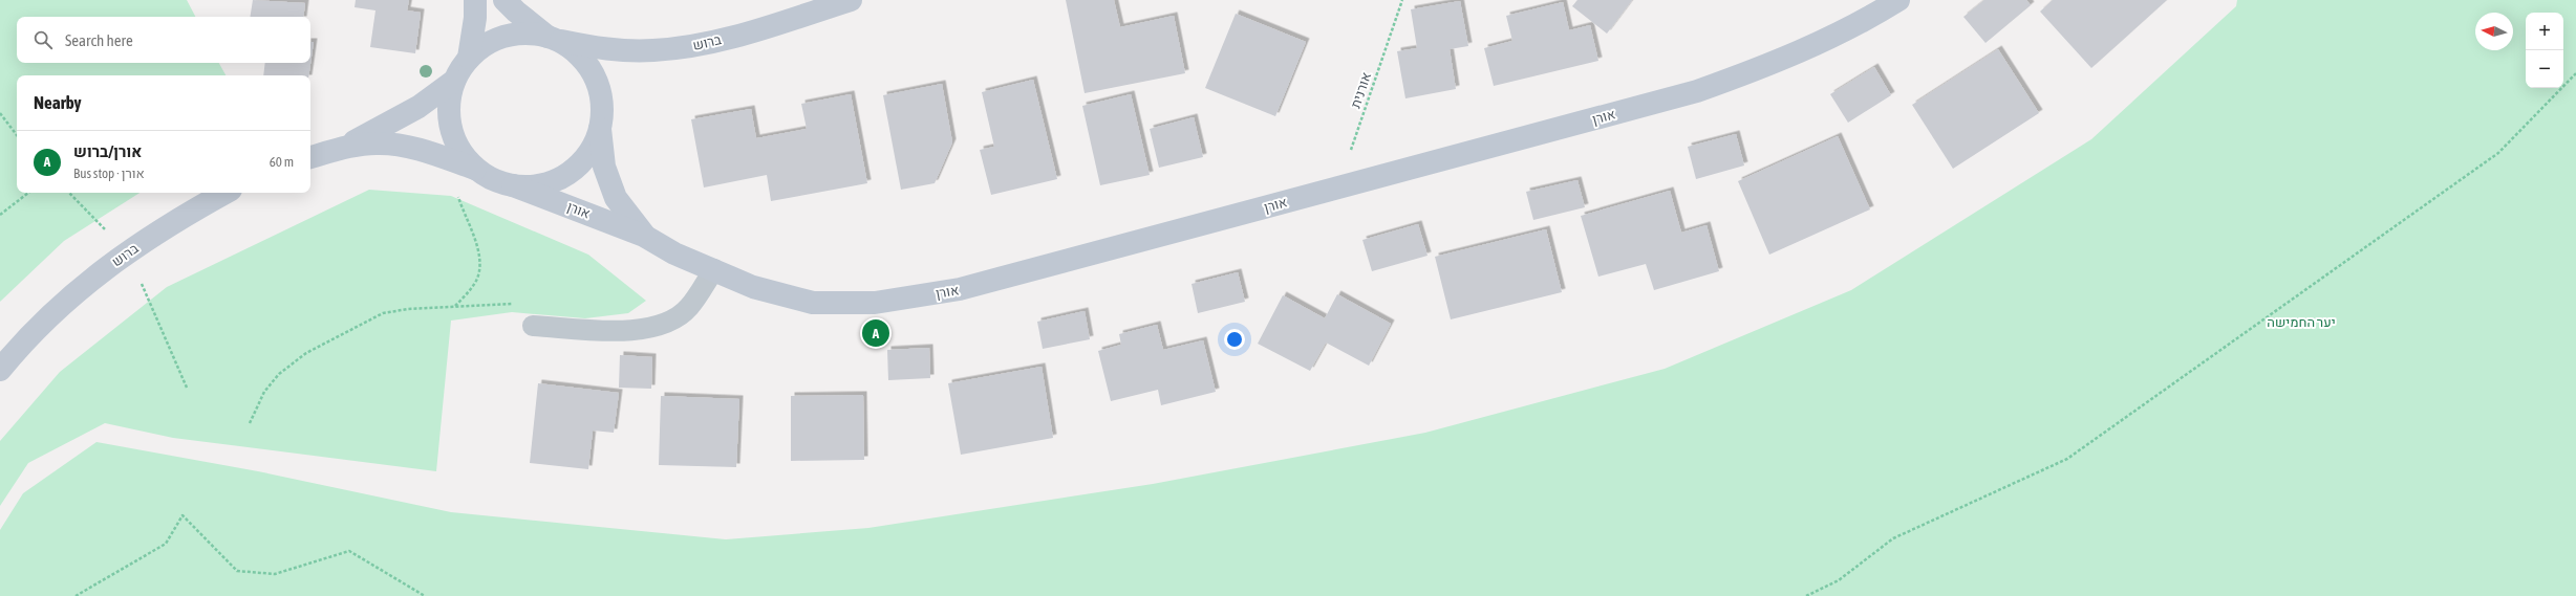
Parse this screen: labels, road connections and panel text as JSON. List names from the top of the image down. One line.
{"streets":{"street":["ברוש","אורן"],"path":["אורנית"]},"crossings":[["ברוש","אורן"],["אורנית","אורן"]],"parks":["יער החמישה"],"north":"left","page":{"map_buttons":["+","−"],"search":"Search here","heading":"Nearby","list":[{"mark":"A","name":"אורן/ברוש","note":"Bus stop · אורן","value":"60 m"}],"pins":"A"}}
